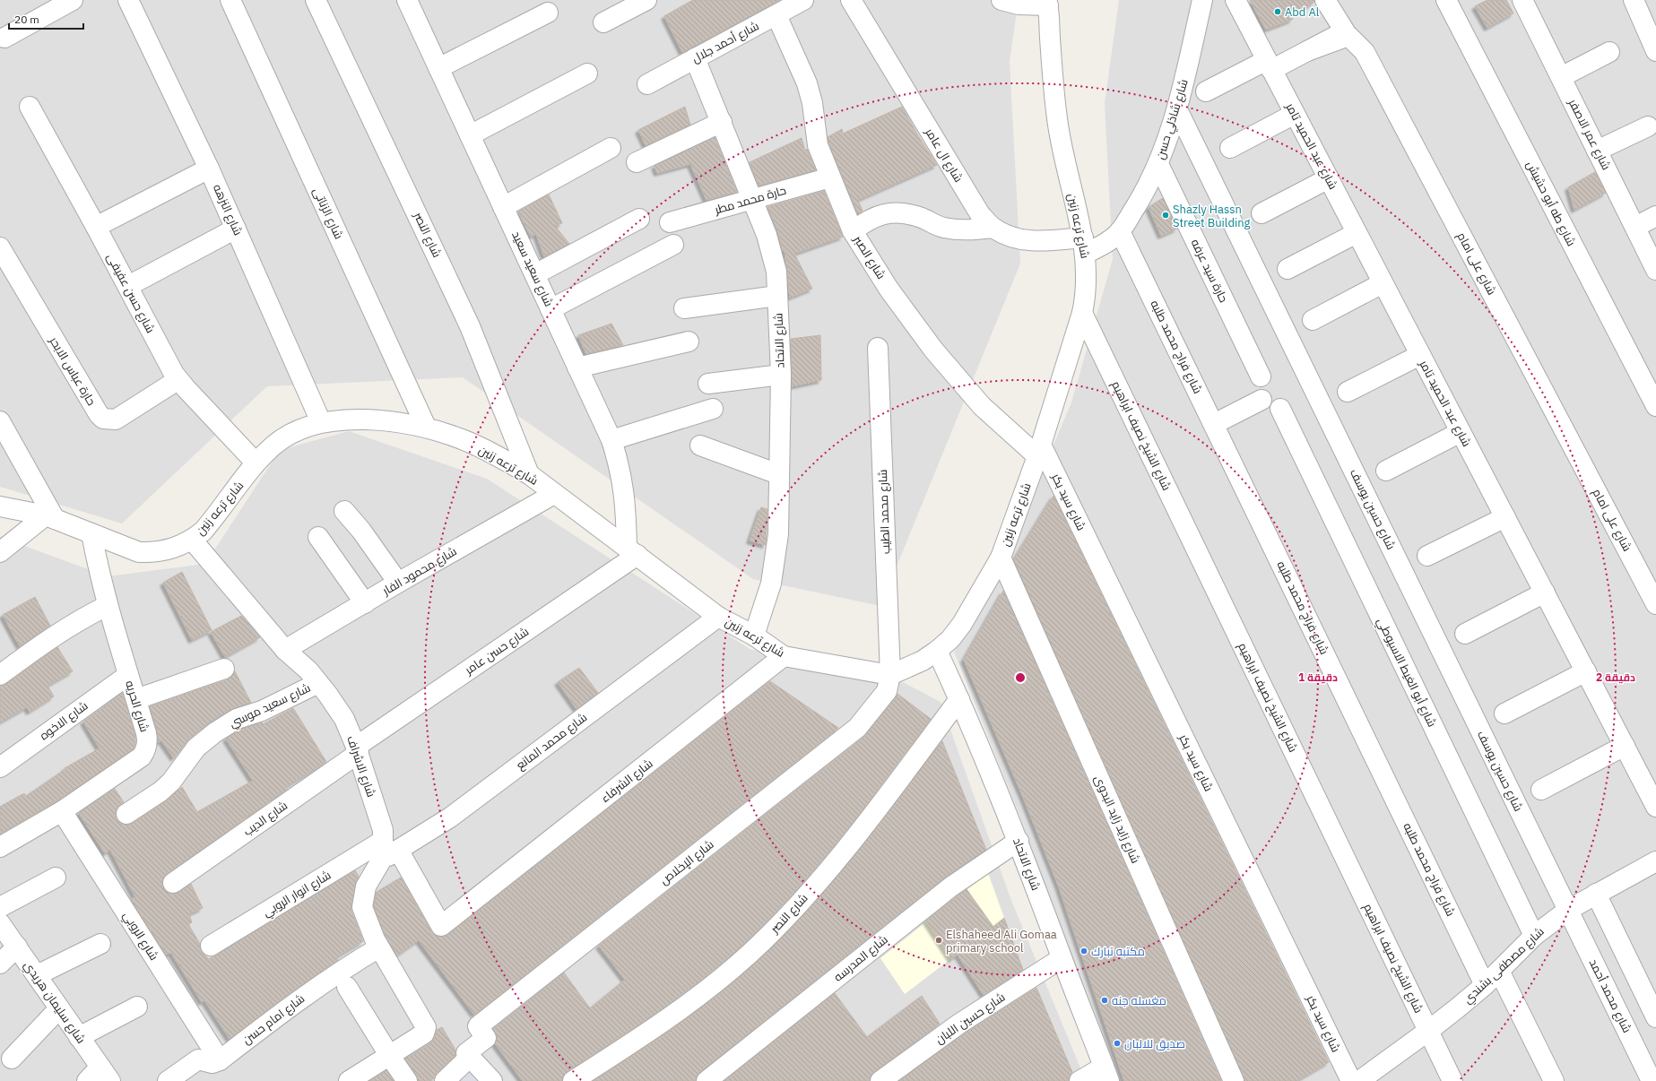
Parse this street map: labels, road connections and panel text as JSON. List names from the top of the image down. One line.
{"streets":{"street":["شارع أحمد جلال","شارع شاذلي حسن","شارع عمر الاصفر","شارع عبد الحميد تامر","شارع ال عامر","حارة محمد مطر","شارع طه أبو حشيش","شارع النزهه","شارع الزناتى","شارع ترعه زنين","شارع النصر","شارع الصبر","شارع على امام","شارع سعيد سعيد","حارة سيد عرفه","شارع حسن عفيفى","شارع الاتحاد","شارع فراج محمد طلبه","حارة عباس الابحر","شارع الشيخ نصيف ابراهيم","شارع سيد بكر","شارع حسين يوسف","شارع محمد الطيب","شارع محمود الفار","شارع حسن عامر","شارع أبو الغيط الاسيوطي","شارع سعيد موسي","شارع الحريه","شارع الاخوه","شارع محمد المانع","شارع الاشراف","شارع الشرفاء","شارع الديب","شارع زايد زايد البدوى","شارع الإخلاص","شارع انوار الروبي","شارع الروبي","شارع المدرسه","شارع مصطفى بشندي","شارع محمد أحمد","شارع سليمان هريدي","شارع حسين اللبان","شارع امام حسن"]},"crossings":[["شارع أحمد جلال","شارع الصبر"],["شارع أحمد جلال","شارع الاتحاد"],["شارع شاذلي حسن","شارع ال عامر"],["شارع شاذلي حسن","شارع ترعه زنين"],["شارع شاذلي حسن","حارة سيد عرفه"],["شارع شاذلي حسن","شارع فراج محمد طلبه"],["شارع شاذلي حسن","شارع حسين يوسف"],["شارع ال عامر","شارع ترعه زنين"],["حارة محمد مطر","شارع الصبر"],["حارة محمد مطر","شارع الاتحاد"],["شارع النزهه","شارع ترعه زنين"],["شارع الزناتى","شارع ترعه زنين"],["شارع ترعه زنين","شارع النصر"],["شارع ترعه زنين","شارع الصبر"],["شارع ترعه زنين","شارع سعيد سعيد"],["شارع ترعه زنين","شارع حسن عفيفى"],["شارع ترعه زنين","شارع الاتحاد"],["شارع ترعه زنين","شارع الشيخ نصيف ابراهيم"],["شارع ترعه زنين","شارع سيد بكر"],["شارع ترعه زنين","شارع محمد الطيب"],["شارع ترعه زنين","شارع محمود الفار"],["شارع ترعه زنين","شارع حسن عامر"],["شارع ترعه زنين","شارع الحريه"],["شارع ترعه زنين","شارع محمد المانع"],["شارع ترعه زنين","شارع الاشراف"],["شارع ترعه زنين","شارع الشرفاء"],["شارع ترعه زنين","شارع زايد زايد البدوى"],["شارع ترعه زنين","شارع الإخلاص"],["شارع النصر","شارع الاتحاد"],["شارع الصبر","شارع سيد بكر"],["شارع سعيد سعيد","شارع حسن عامر"],["شارع حسن عفيفى","حارة عباس الابحر"],["شارع الاتحاد","شارع المدرسه"],["شارع الاتحاد","شارع حسين اللبان"],["شارع فراج محمد طلبه","شارع مصطفى بشندي"],["شارع الشيخ نصيف ابراهيم","شارع مصطفى بشندي"],["شارع حسين يوسف","شارع مصطفى بشندي"],["شارع حسين يوسف","شارع محمد أحمد"],["شارع محمد الطيب","شارع الإخلاص"],["شارع محمود الفار","شارع الاشراف"],["شارع حسن عامر","شارع الاشراف"],["شارع حسن عامر","شارع الديب"],["شارع أبو الغيط الاسيوطي","شارع مصطفى بشندي"],["شارع سعيد موسي","شارع الاشراف"],["شارع الحريه","شارع الاخوه"],["شارع الحريه","شارع الروبي"],["شارع محمد المانع","شارع الاشراف"],["شارع محمد المانع","شارع الشرفاء"],["شارع محمد المانع","شارع انوار الروبي"],["شارع محمد المانع","شارع امام حسن"],["شارع الاشراف","شارع الشرفاء"],["شارع الاشراف","شارع الديب"],["شارع الاشراف","شارع انوار الروبي"],["شارع الشرفاء","شارع انوار الروبي"],["شارع الروبي","شارع امام حسن"],["شارع مصطفى بشندي","شارع محمد أحمد"]],"places":["Abd Al","Shazly Hassn Street Building","Elshaheed Ali Gomaa primary school","مكتبه تبارك","مغسله جنه","صديق للالبان"],"scale_bar":"20 m","rings":["1 دقيقة","2 دقيقة"]}
